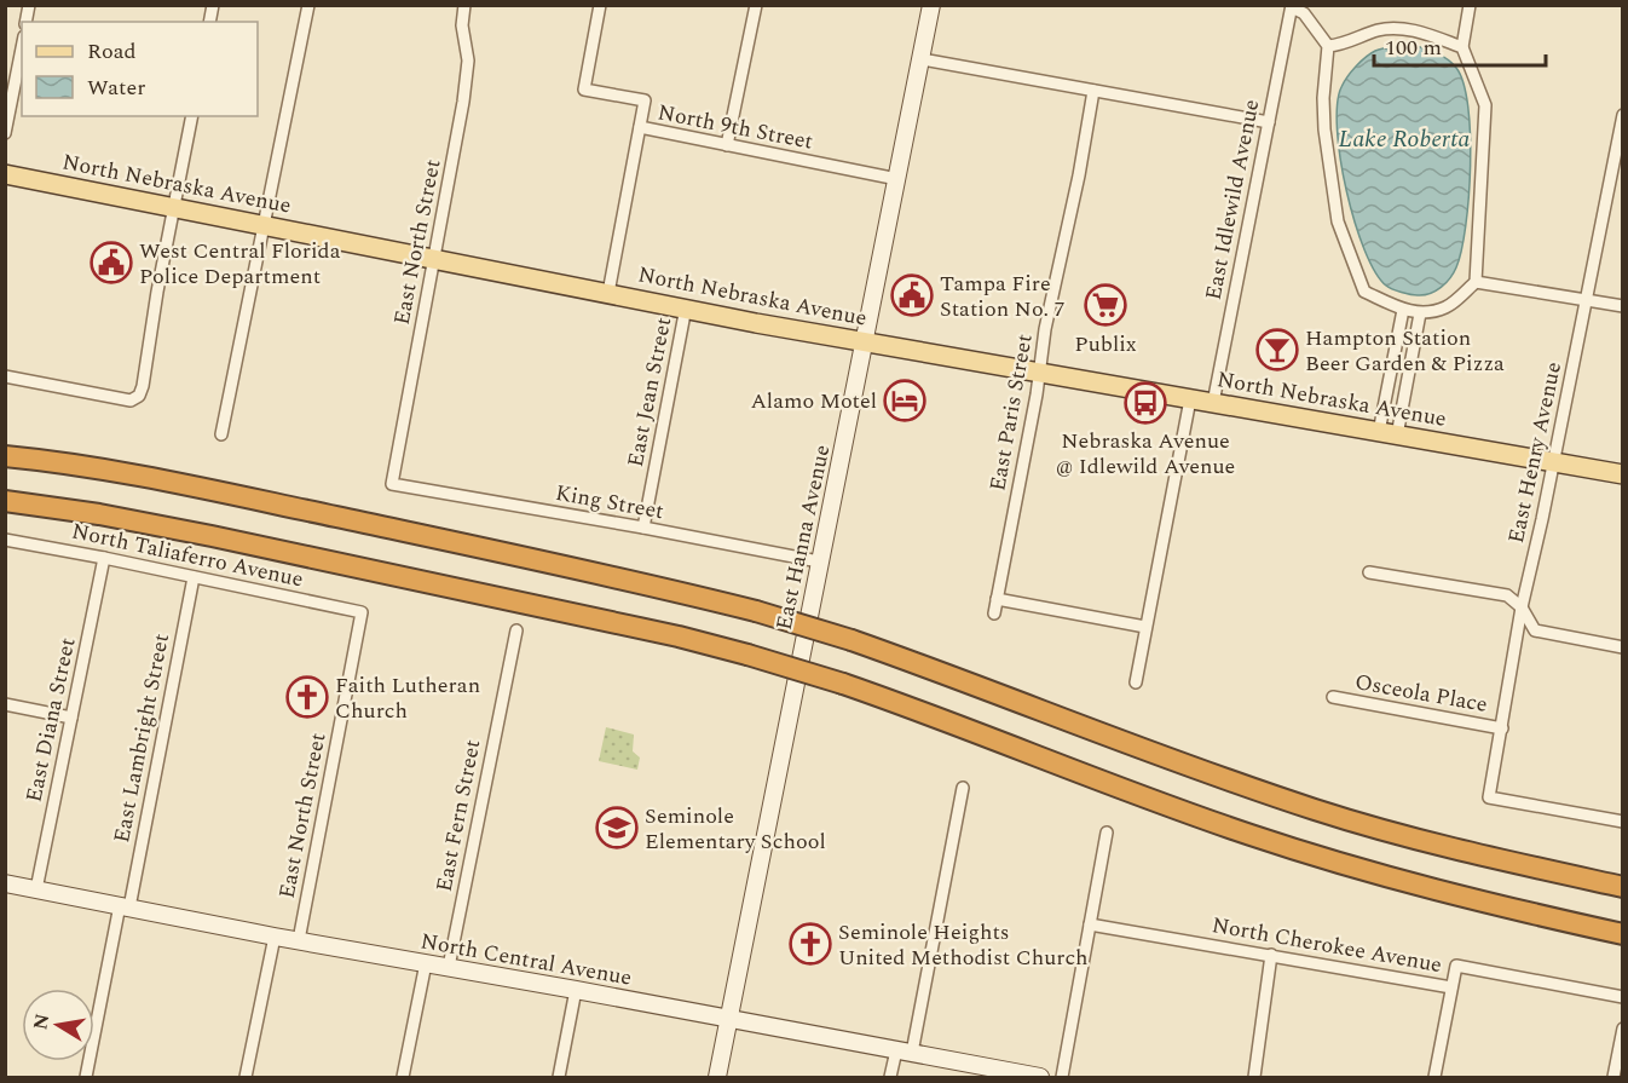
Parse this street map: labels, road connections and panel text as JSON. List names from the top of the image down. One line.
{"streets":{"main road":["North Nebraska Avenue"],"street":["North 9th Street","East Idlewild Avenue","East North Street","East Jean Street","East Paris Street","East Henry Avenue","King Street","East Hanna Avenue","North Taliaferro Avenue","Osceola Place","East Diana Street","East Lambright Street","East Fern Street","North Cherokee Avenue","North Central Avenue"]},"crossings":[["North 9th Street","East Hanna Avenue"],["North Nebraska Avenue","East Idlewild Avenue"],["North Nebraska Avenue","East North Street"],["North Nebraska Avenue","East Jean Street"],["North Nebraska Avenue","East Paris Street"],["North Nebraska Avenue","East Henry Avenue"],["North Nebraska Avenue","East Hanna Avenue"],["East North Street","King Street"],["East North Street","North Taliaferro Avenue"],["East North Street","North Central Avenue"],["East Jean Street","King Street"],["East Henry Avenue","Osceola Place"],["King Street","East Hanna Avenue"],["East Hanna Avenue","North Central Avenue"],["North Taliaferro Avenue","East Diana Street"],["North Taliaferro Avenue","East Lambright Street"],["East Diana Street","North Central Avenue"],["East Lambright Street","North Central Avenue"],["East Fern Street","North Central Avenue"]],"water":["Lake Roberta"],"places":{"public building":["West Central Florida Police Department","Tampa Fire Station No. 7"],"supermarket":["Publix"],"bar":["Hampton Station Beer Garden & Pizza"],"hotel":["Alamo Motel"],"bus stop":["Nebraska Avenue @ Idlewild Avenue"],"church":["Faith Lutheran Church","Seminole Heights United Methodist Church"],"school or university":["Seminole Elementary School"]},"legend":["Road","Water"],"scale_bar":"100 m","north":"left"}
